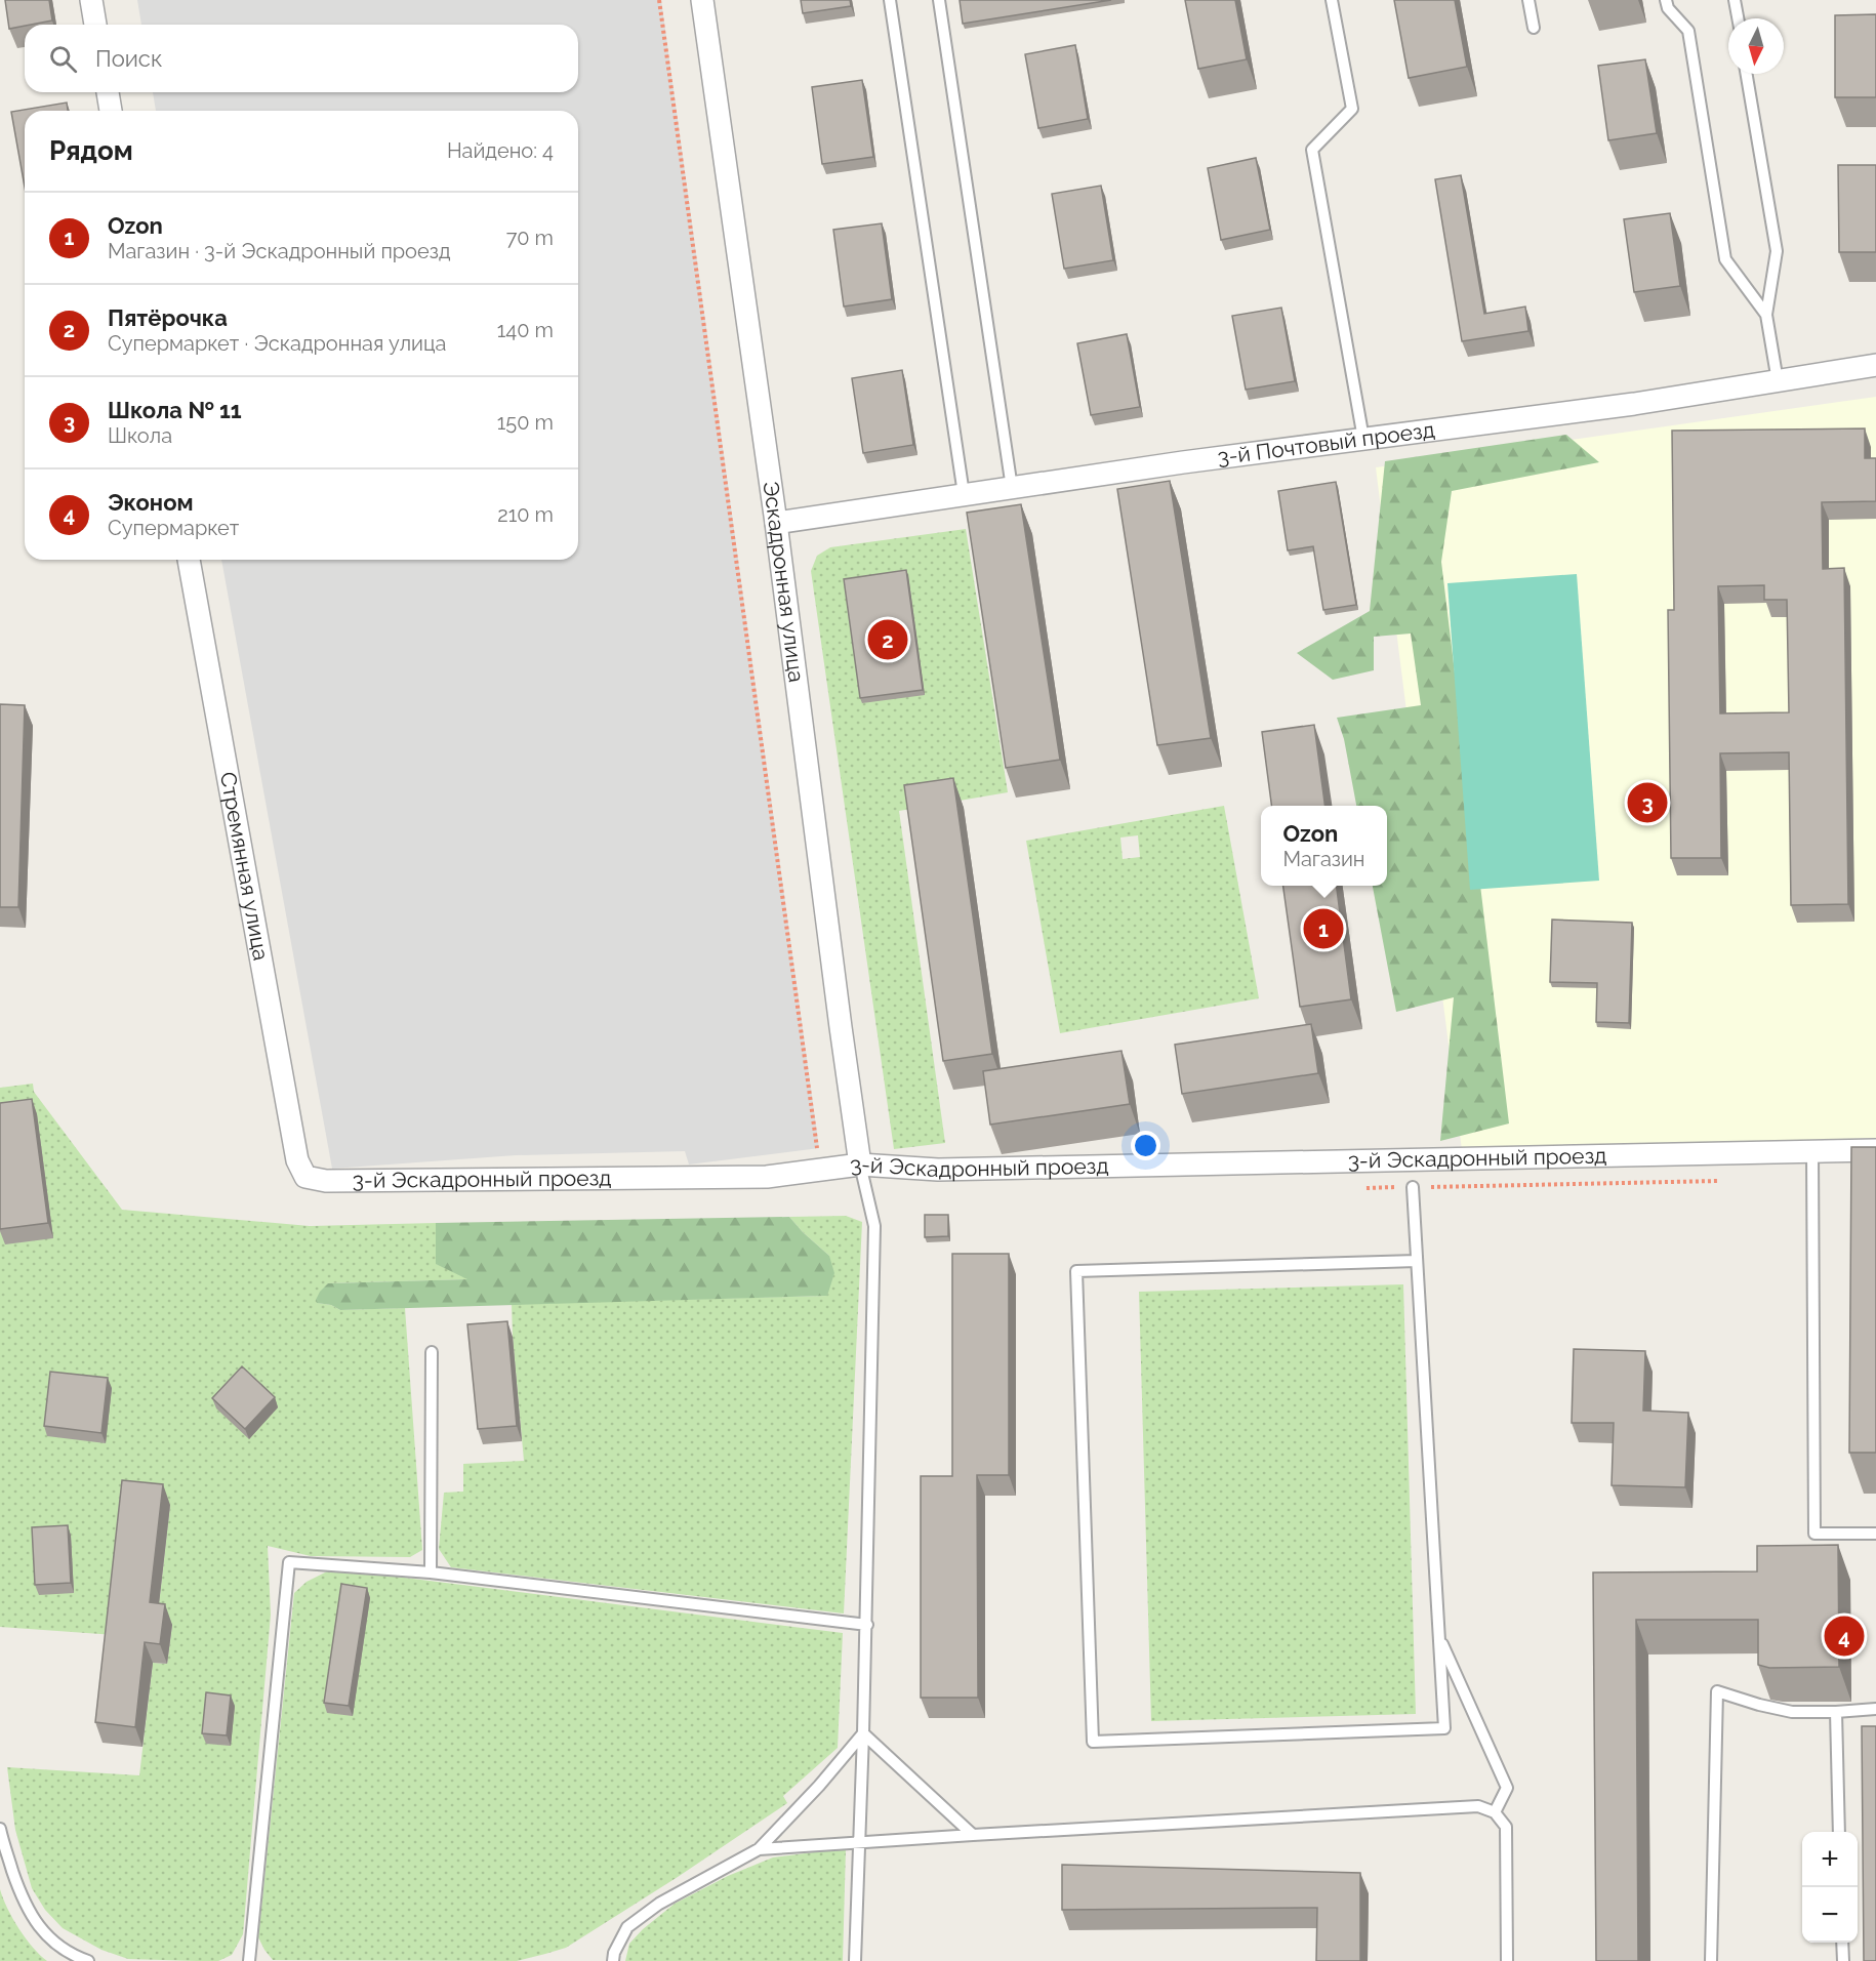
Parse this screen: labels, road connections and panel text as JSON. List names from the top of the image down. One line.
{"streets":{"street":["3-й Почтовый проезд","Эскадронная улица","Стремянная улица","3-й Эскадронный проезд"]},"crossings":[["3-й Почтовый проезд","Эскадронная улица"],["Эскадронная улица","3-й Эскадронный проезд"],["Стремянная улица","3-й Эскадронный проезд"]],"north":"bottom","page":{"search":"Поиск","heading":["Рядом","Найдено: 4"],"list":[{"mark":"1","name":"Ozon","note":"Магазин · 3-й Эскадронный проезд","value":"70 m"},{"mark":"2","name":"Пятёрочка","note":"Супермаркет · Эскадронная улица","value":"140 m"},{"mark":"3","name":"Школа № 11","note":"Школа","value":"150 m"},{"mark":"4","name":"Эконом","note":"Супермаркет","value":"210 m"}],"pins":["2","3","1","4"],"popup":["Ozon","Магазин"],"map_buttons":["+","−"]}}
